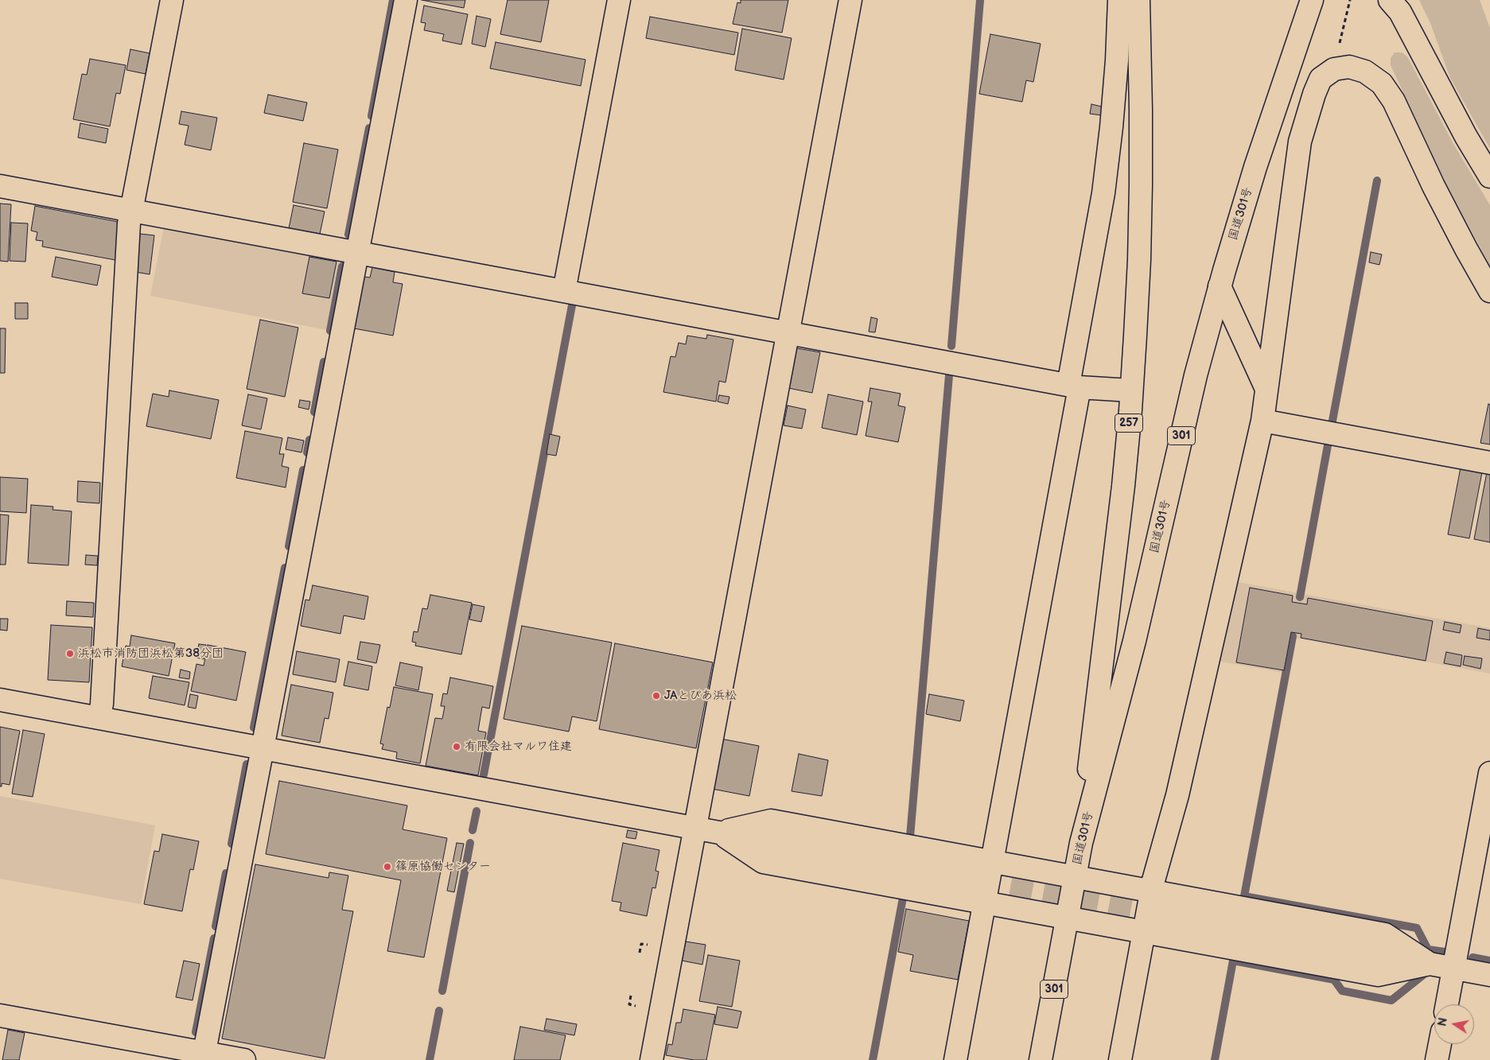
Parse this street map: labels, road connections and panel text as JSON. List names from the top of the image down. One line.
{"streets":{"main road":["国道301号","257","301"]},"crossings":[["国道301号","257"]],"places":["浜松市消防団浜松第38分団","JAとぴあ浜松","有限会社マルワ住建","篠原協働センター"],"north":"left"}
